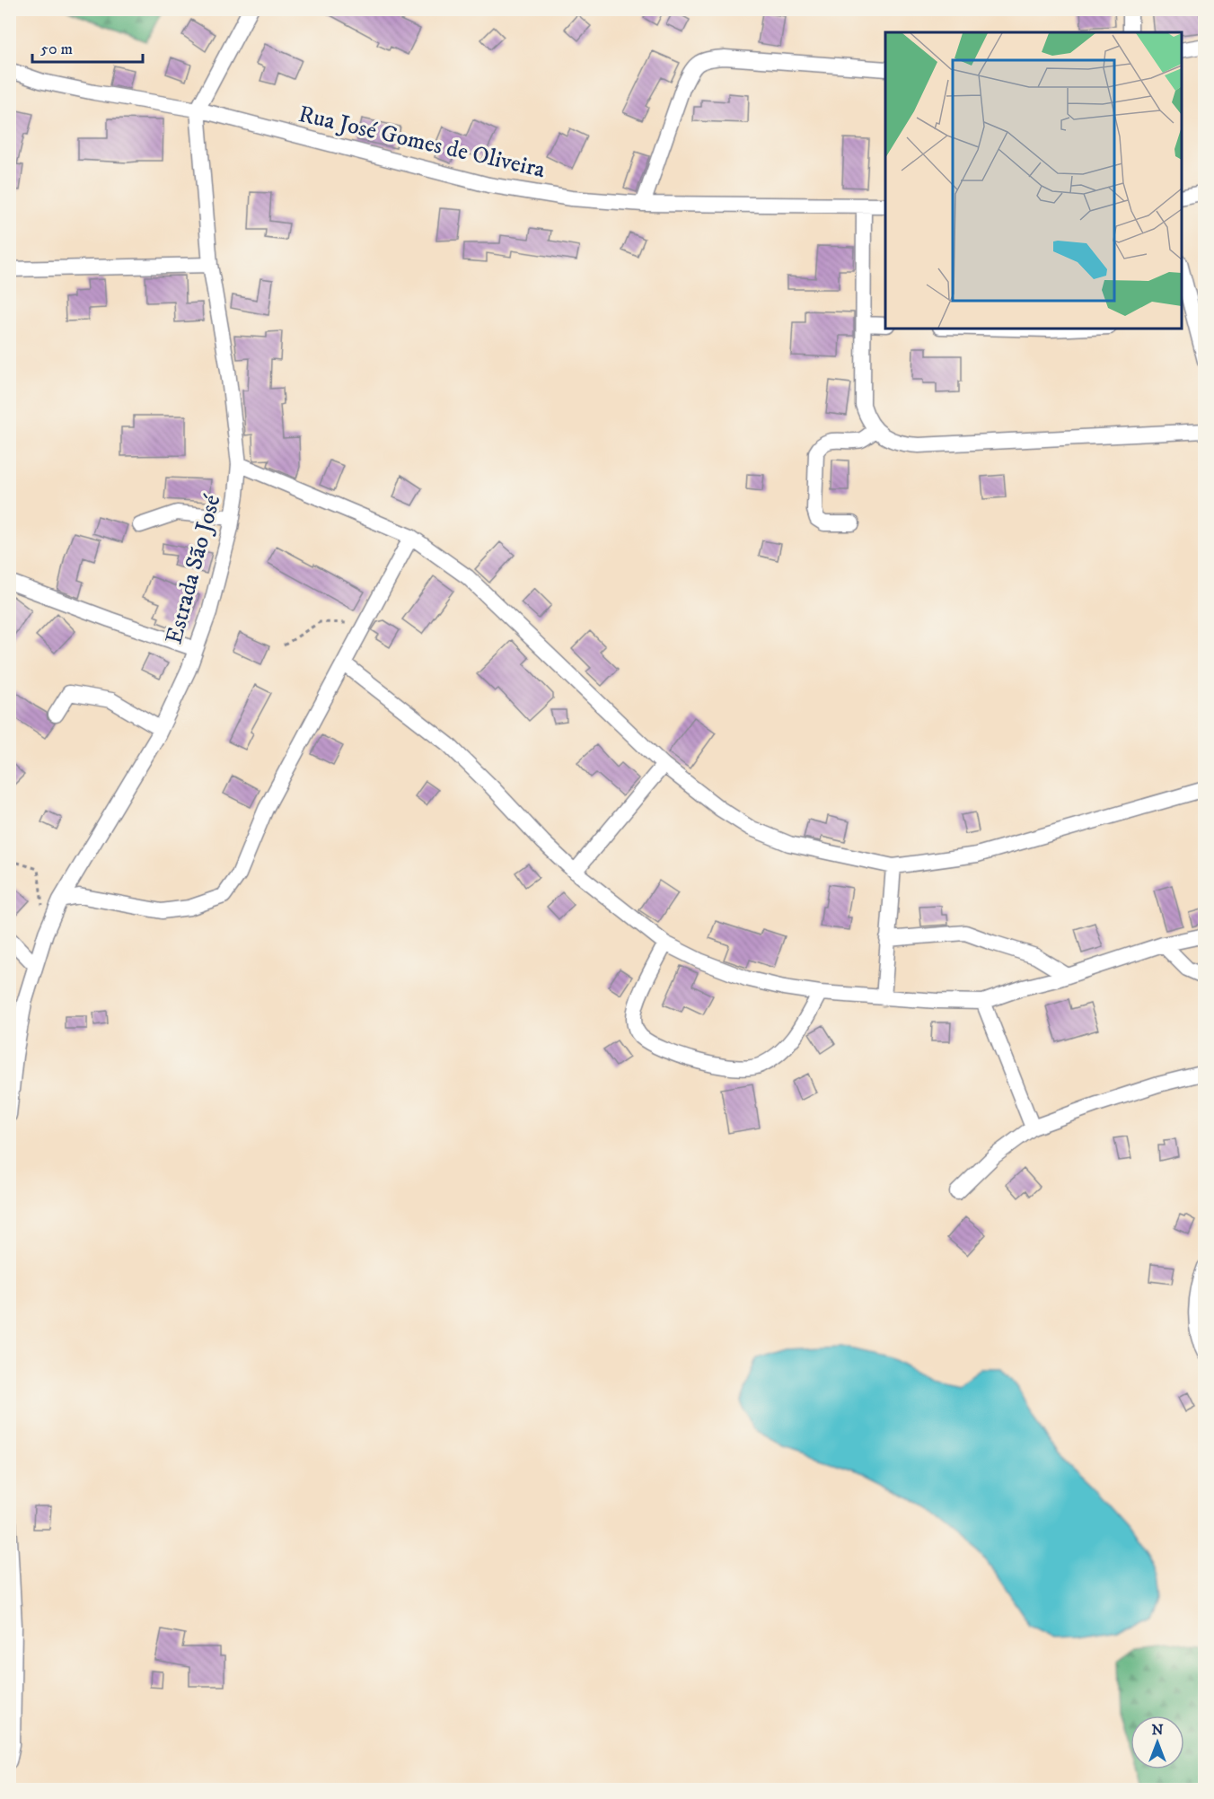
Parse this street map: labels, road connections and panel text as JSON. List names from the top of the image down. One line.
{"streets":{"street":["Rua José Gomes de Oliveira","Estrada São José"]},"crossings":[["Rua José Gomes de Oliveira","Estrada São José"]],"scale_bar":"50 m","north":"top"}
